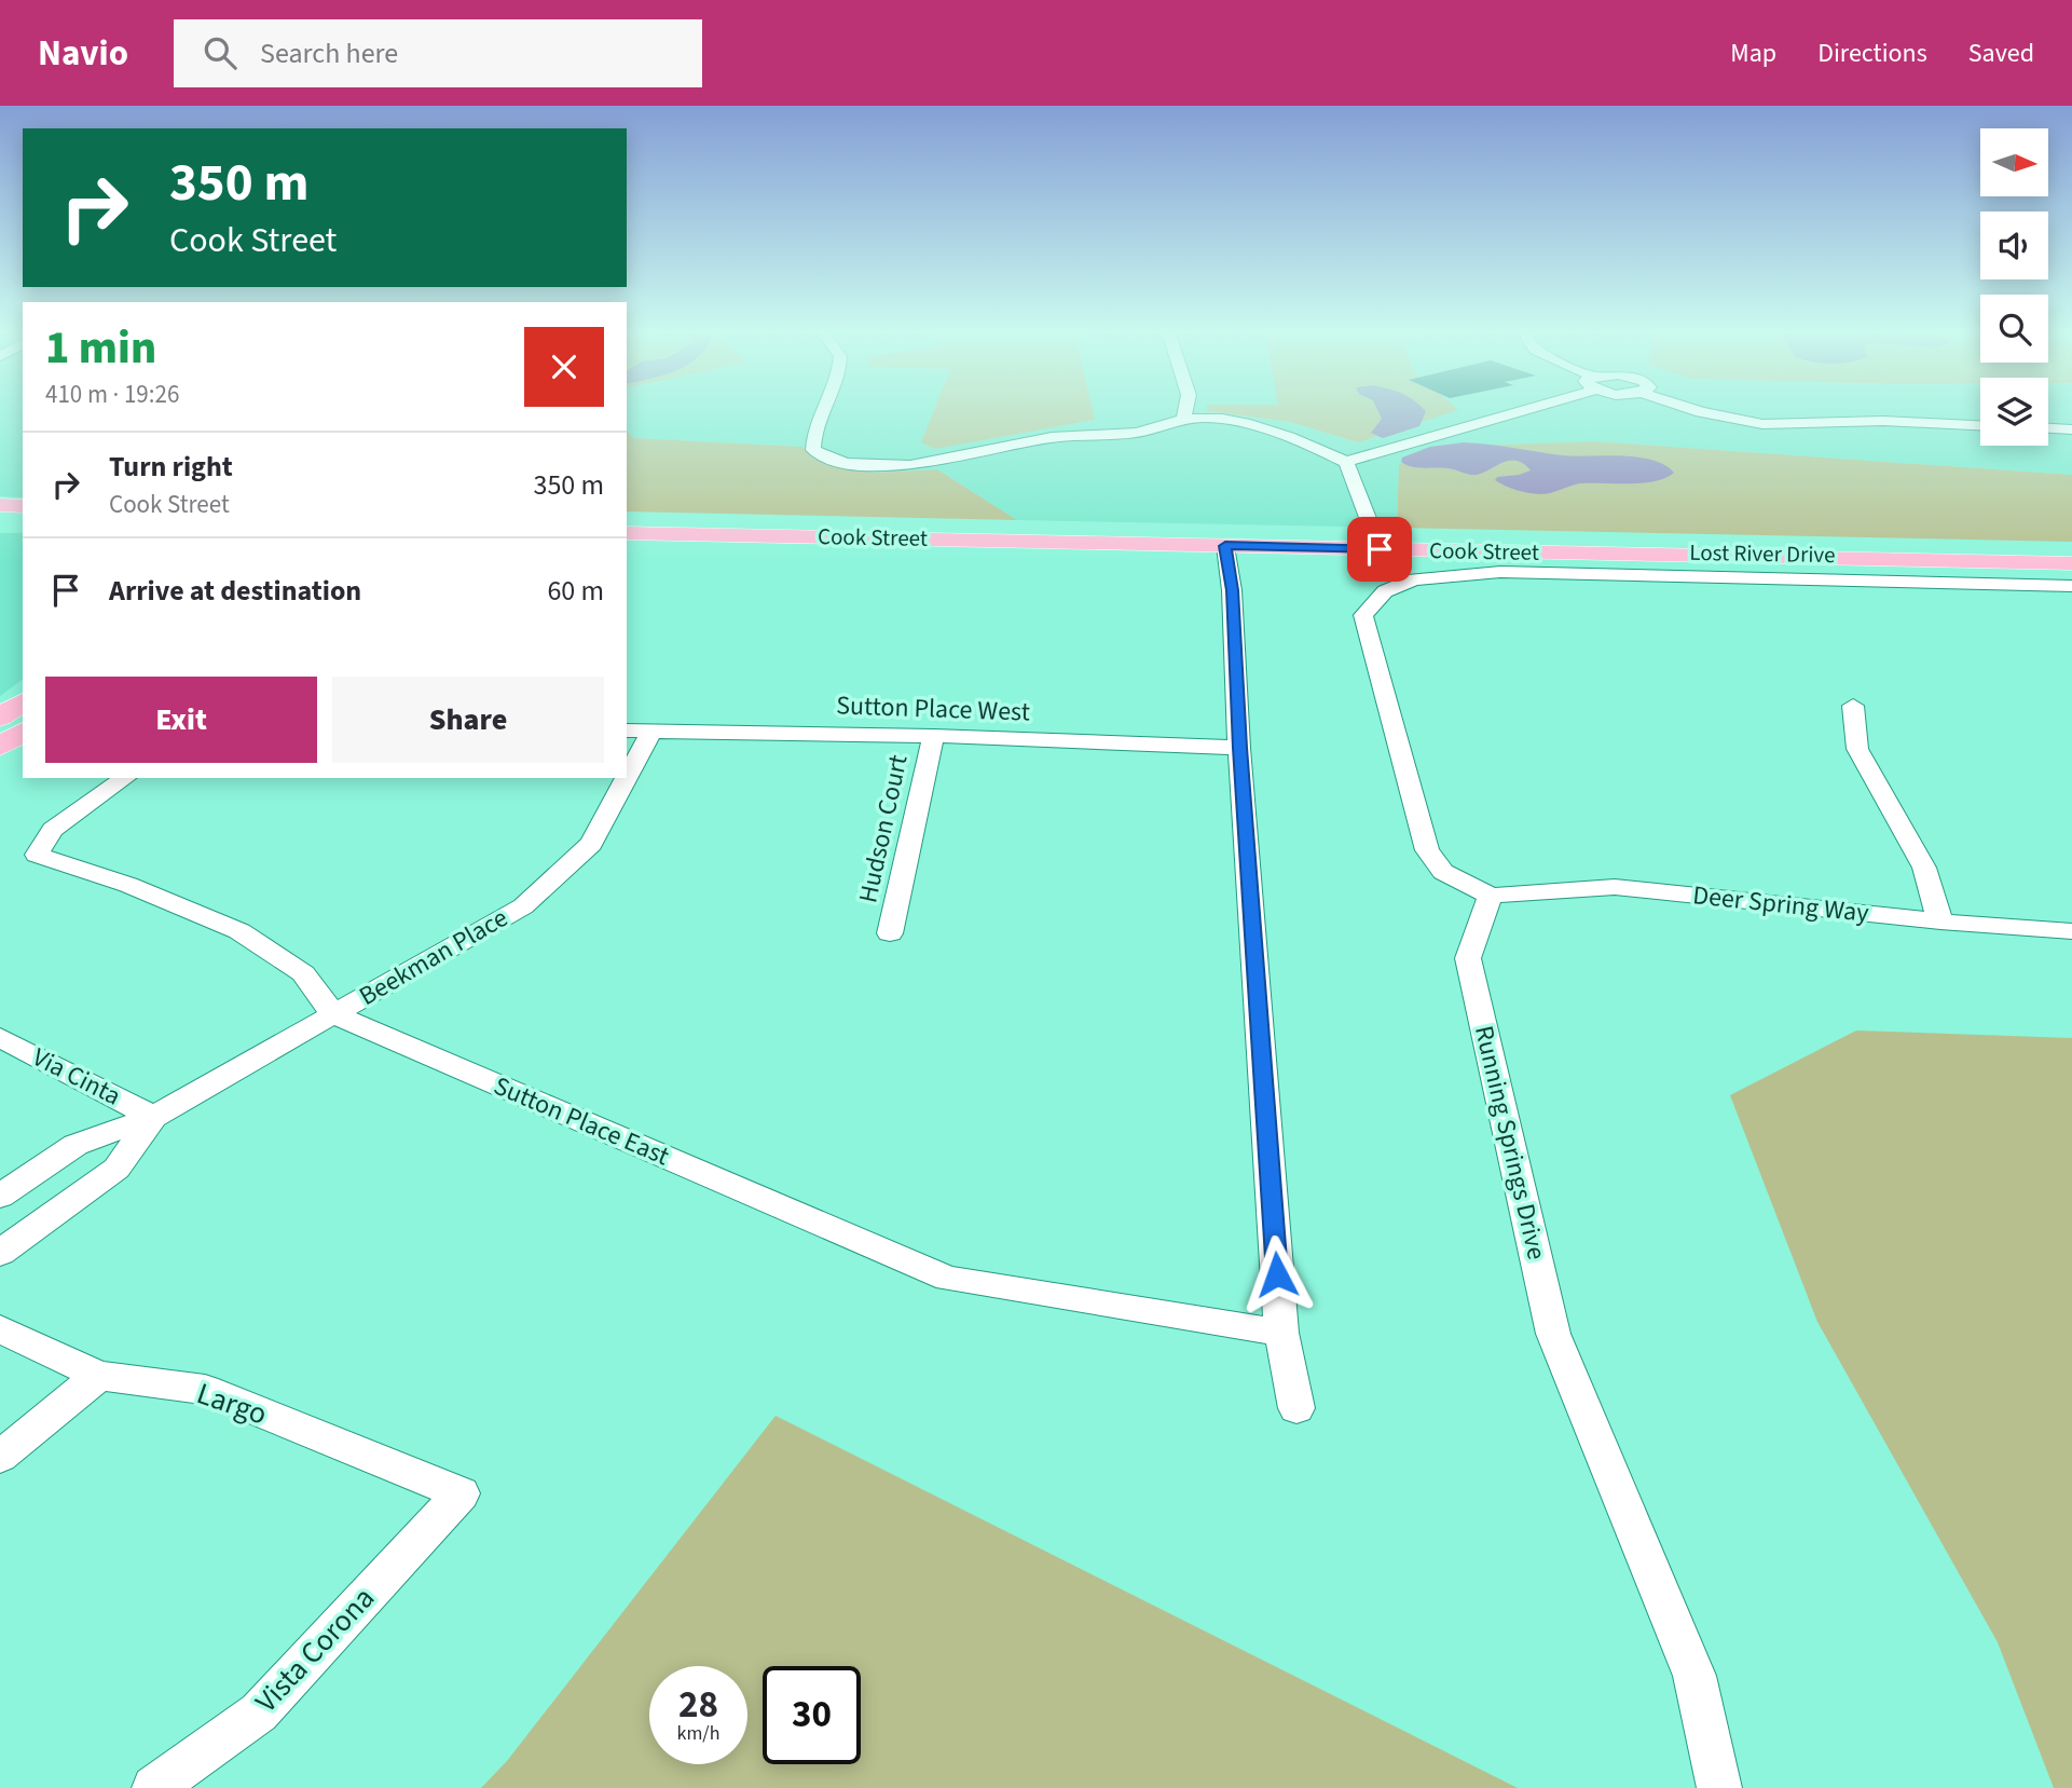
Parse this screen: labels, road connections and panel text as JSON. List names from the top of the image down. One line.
{"streets":{"main road":["Cook Street"],"street":["Lost River Drive","Sutton Place West","Hudson Court","Deer Spring Way","Beekman Place","Via Cinta","Sutton Place East","Running Springs Drive","Largo","Vista Corona"]},"crossings":[["Lost River Drive","Deer Spring Way"],["Lost River Drive","Running Springs Drive"],["Sutton Place West","Hudson Court"],["Sutton Place West","Beekman Place"],["Deer Spring Way","Running Springs Drive"],["Beekman Place","Via Cinta"],["Beekman Place","Sutton Place East"],["Largo","Vista Corona"]],"north":"right","page":{"header":"Navio","search":"Search here","nav":["Map","Directions","Saved"],"turn":["350 m","Cook Street"],"heading":["1 min","410 m · 19:26"],"list":[{"name":"Turn right","note":"Cook Street","value":"350 m"},{"name":"Arrive at destination","value":"60 m"}],"buttons":["Exit","Share"],"speed":"28 km/h","limit":"30"}}
